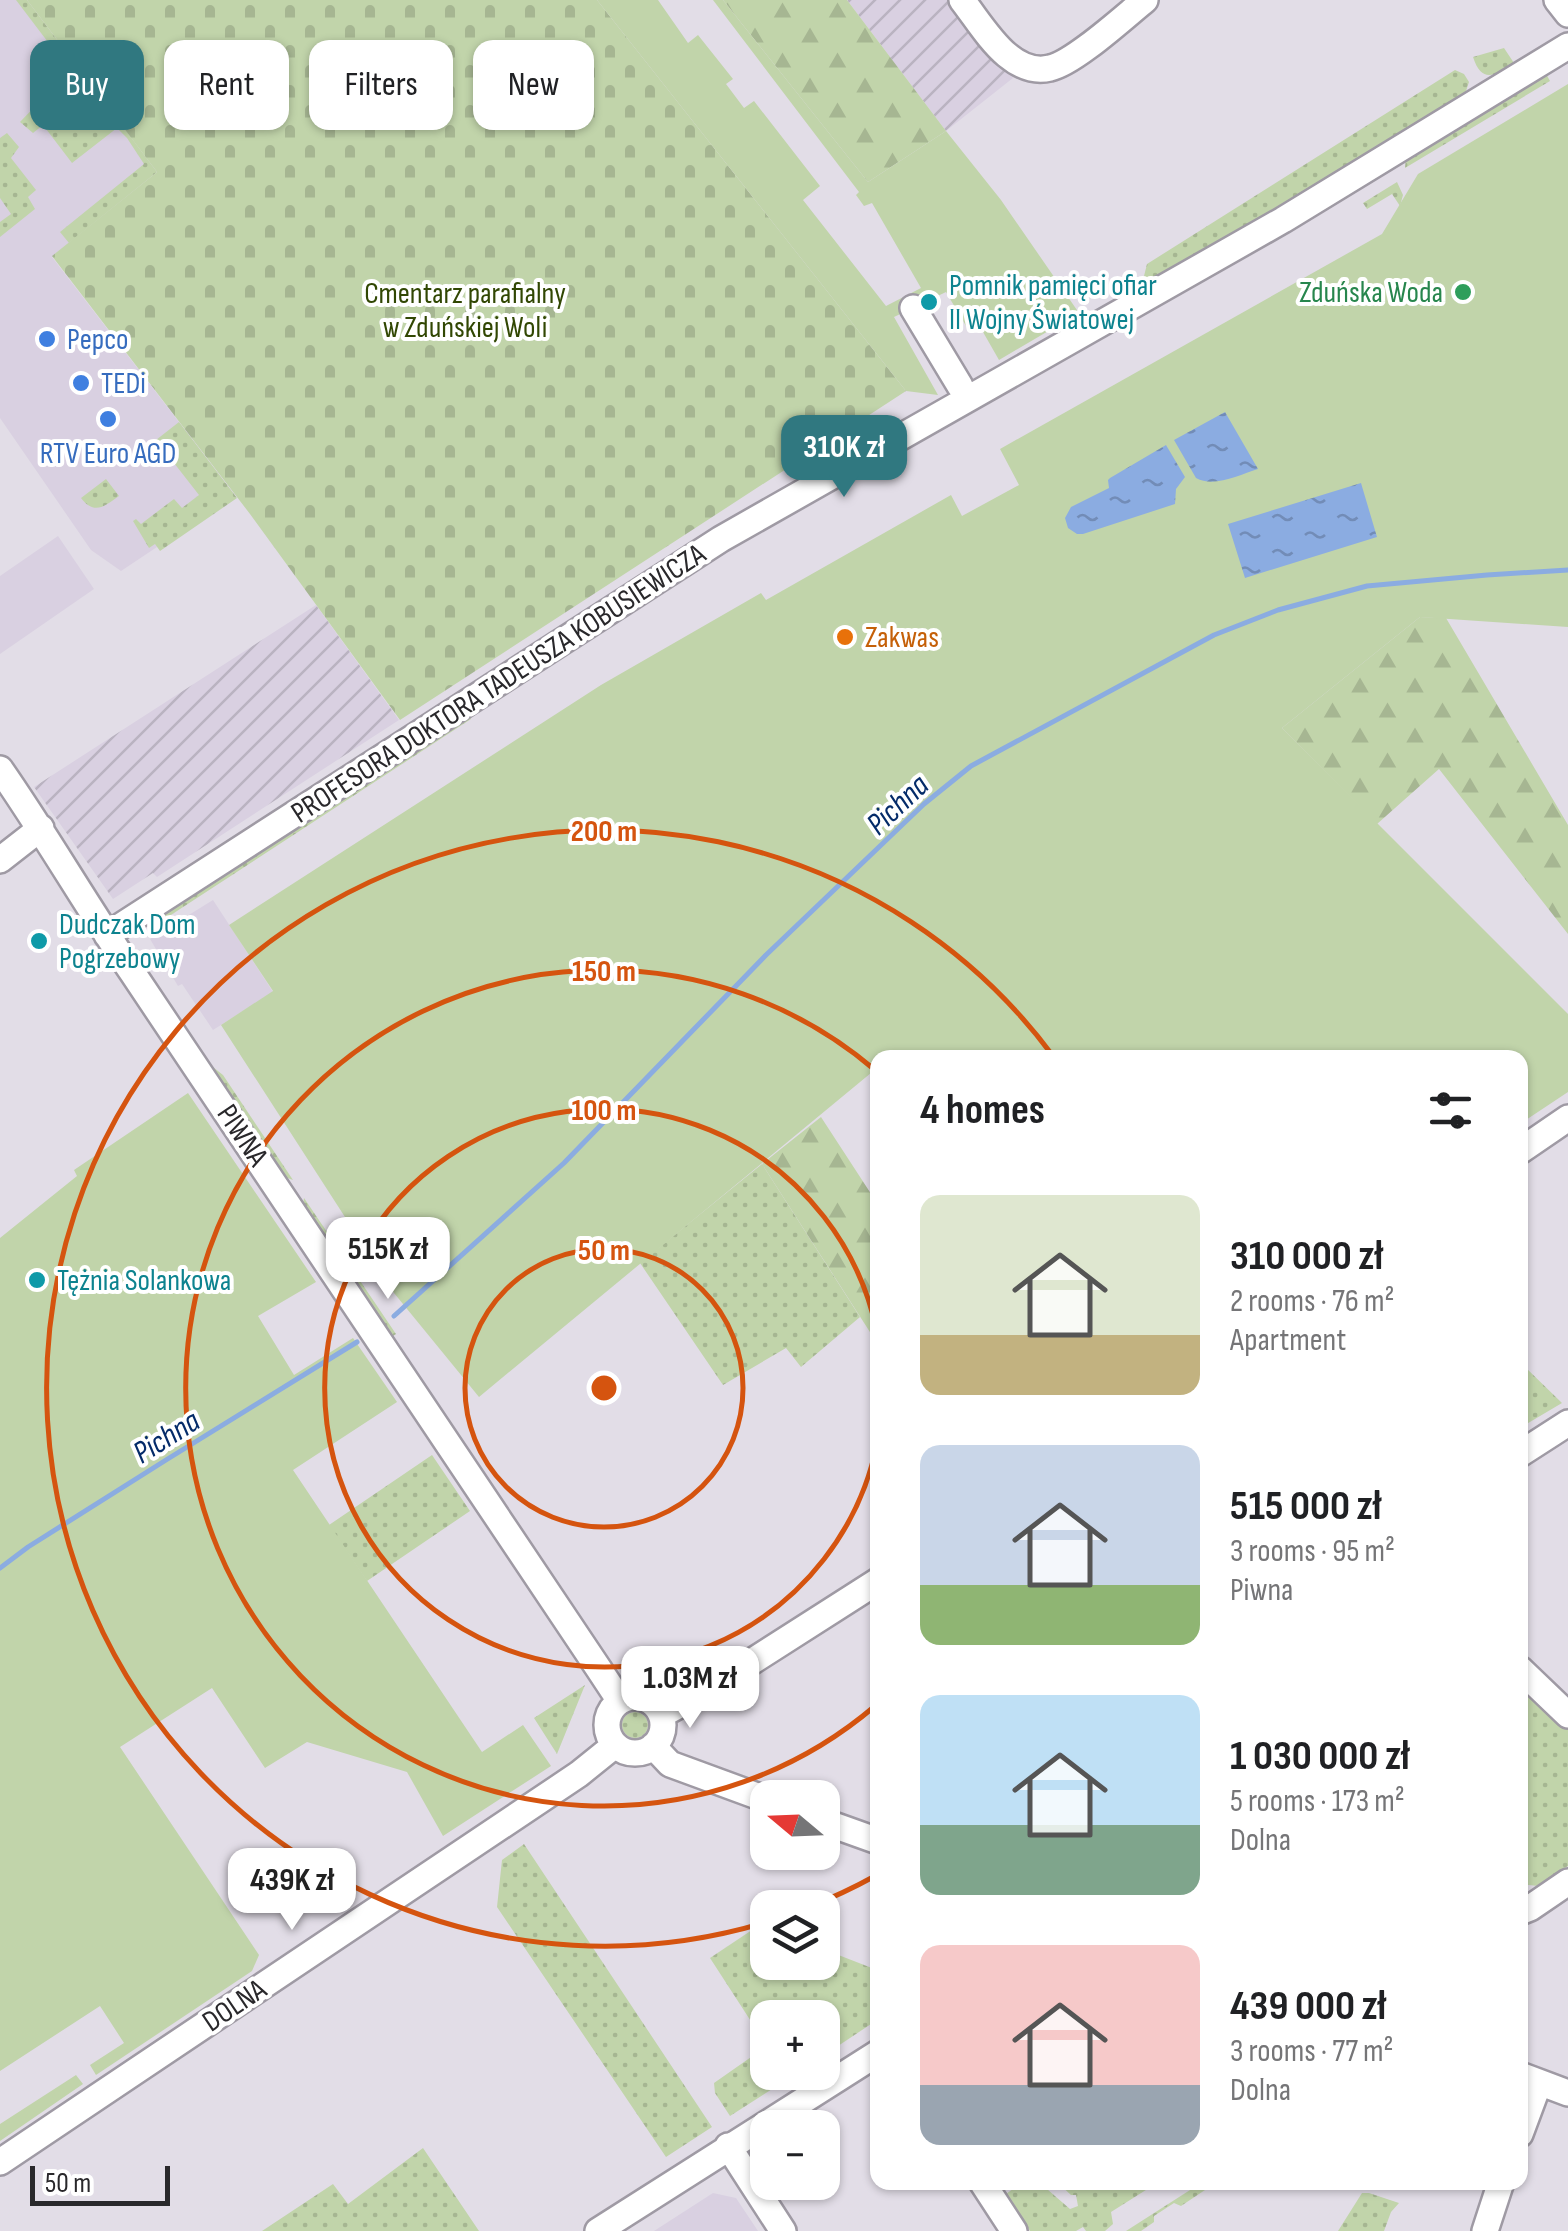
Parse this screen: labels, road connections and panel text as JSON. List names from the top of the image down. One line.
{"streets":{"street":["PROFESORA DOKTORA TADEUSZA KOBUSIEWICZA","PIWNA","DOLNA"]},"crossings":[["PROFESORA DOKTORA TADEUSZA KOBUSIEWICZA","PIWNA"],["PIWNA","DOLNA"]],"water":["Pichna"],"parks":["Cmentarz parafialny w Zduńskiej Woli"],"places":["Zduńska Woda","Pomnik pamięci ofiar II Wojny Światowej","Pepco","TEDi","RTV Euro AGD","Zakwas","Dudczak Dom Pogrzebowy","Tężnia Solankowa"],"scale_bar":"50 m","north":"left","page":{"chip":["Buy","Rent","Filters","New"],"price":["310K zł","515K zł","1.03M zł","439K zł"],"heading":"4 homes","list":[{"name":"310 000 zł","note":"2 rooms · 76 m² · Apartment"},{"name":"515 000 zł","note":"3 rooms · 95 m² · Piwna"},{"name":"1 030 000 zł","note":"5 rooms · 173 m² · Dolna"},{"name":"439 000 zł","note":"3 rooms · 77 m² · Dolna"}],"map_buttons":["+","−"],"scale":"50 m"},"rings":["200 m","150 m","100 m","50 m"]}
